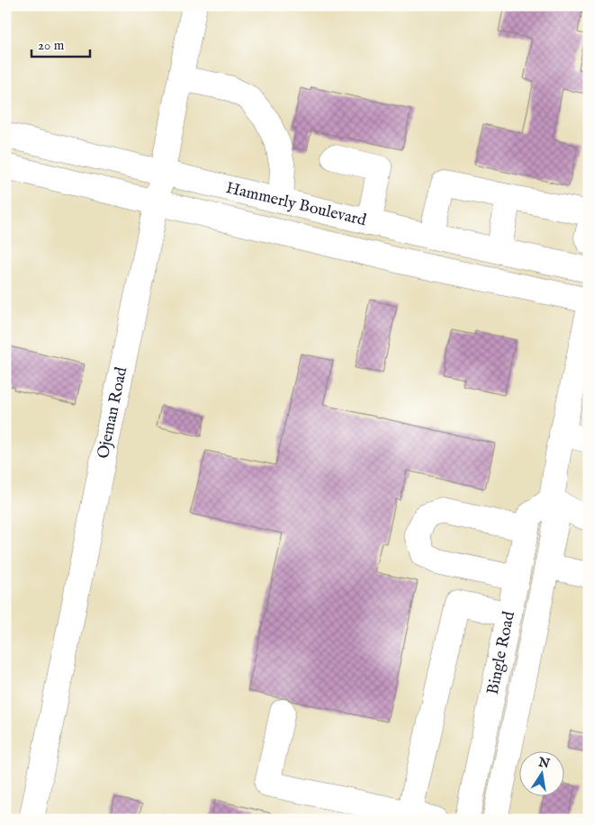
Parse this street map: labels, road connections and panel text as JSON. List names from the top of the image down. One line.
{"streets":{"main road":["Hammerly Boulevard","Ojeman Road","Bingle Road"]},"crossings":[["Hammerly Boulevard","Ojeman Road"]],"scale_bar":"20 m","north":"top"}
